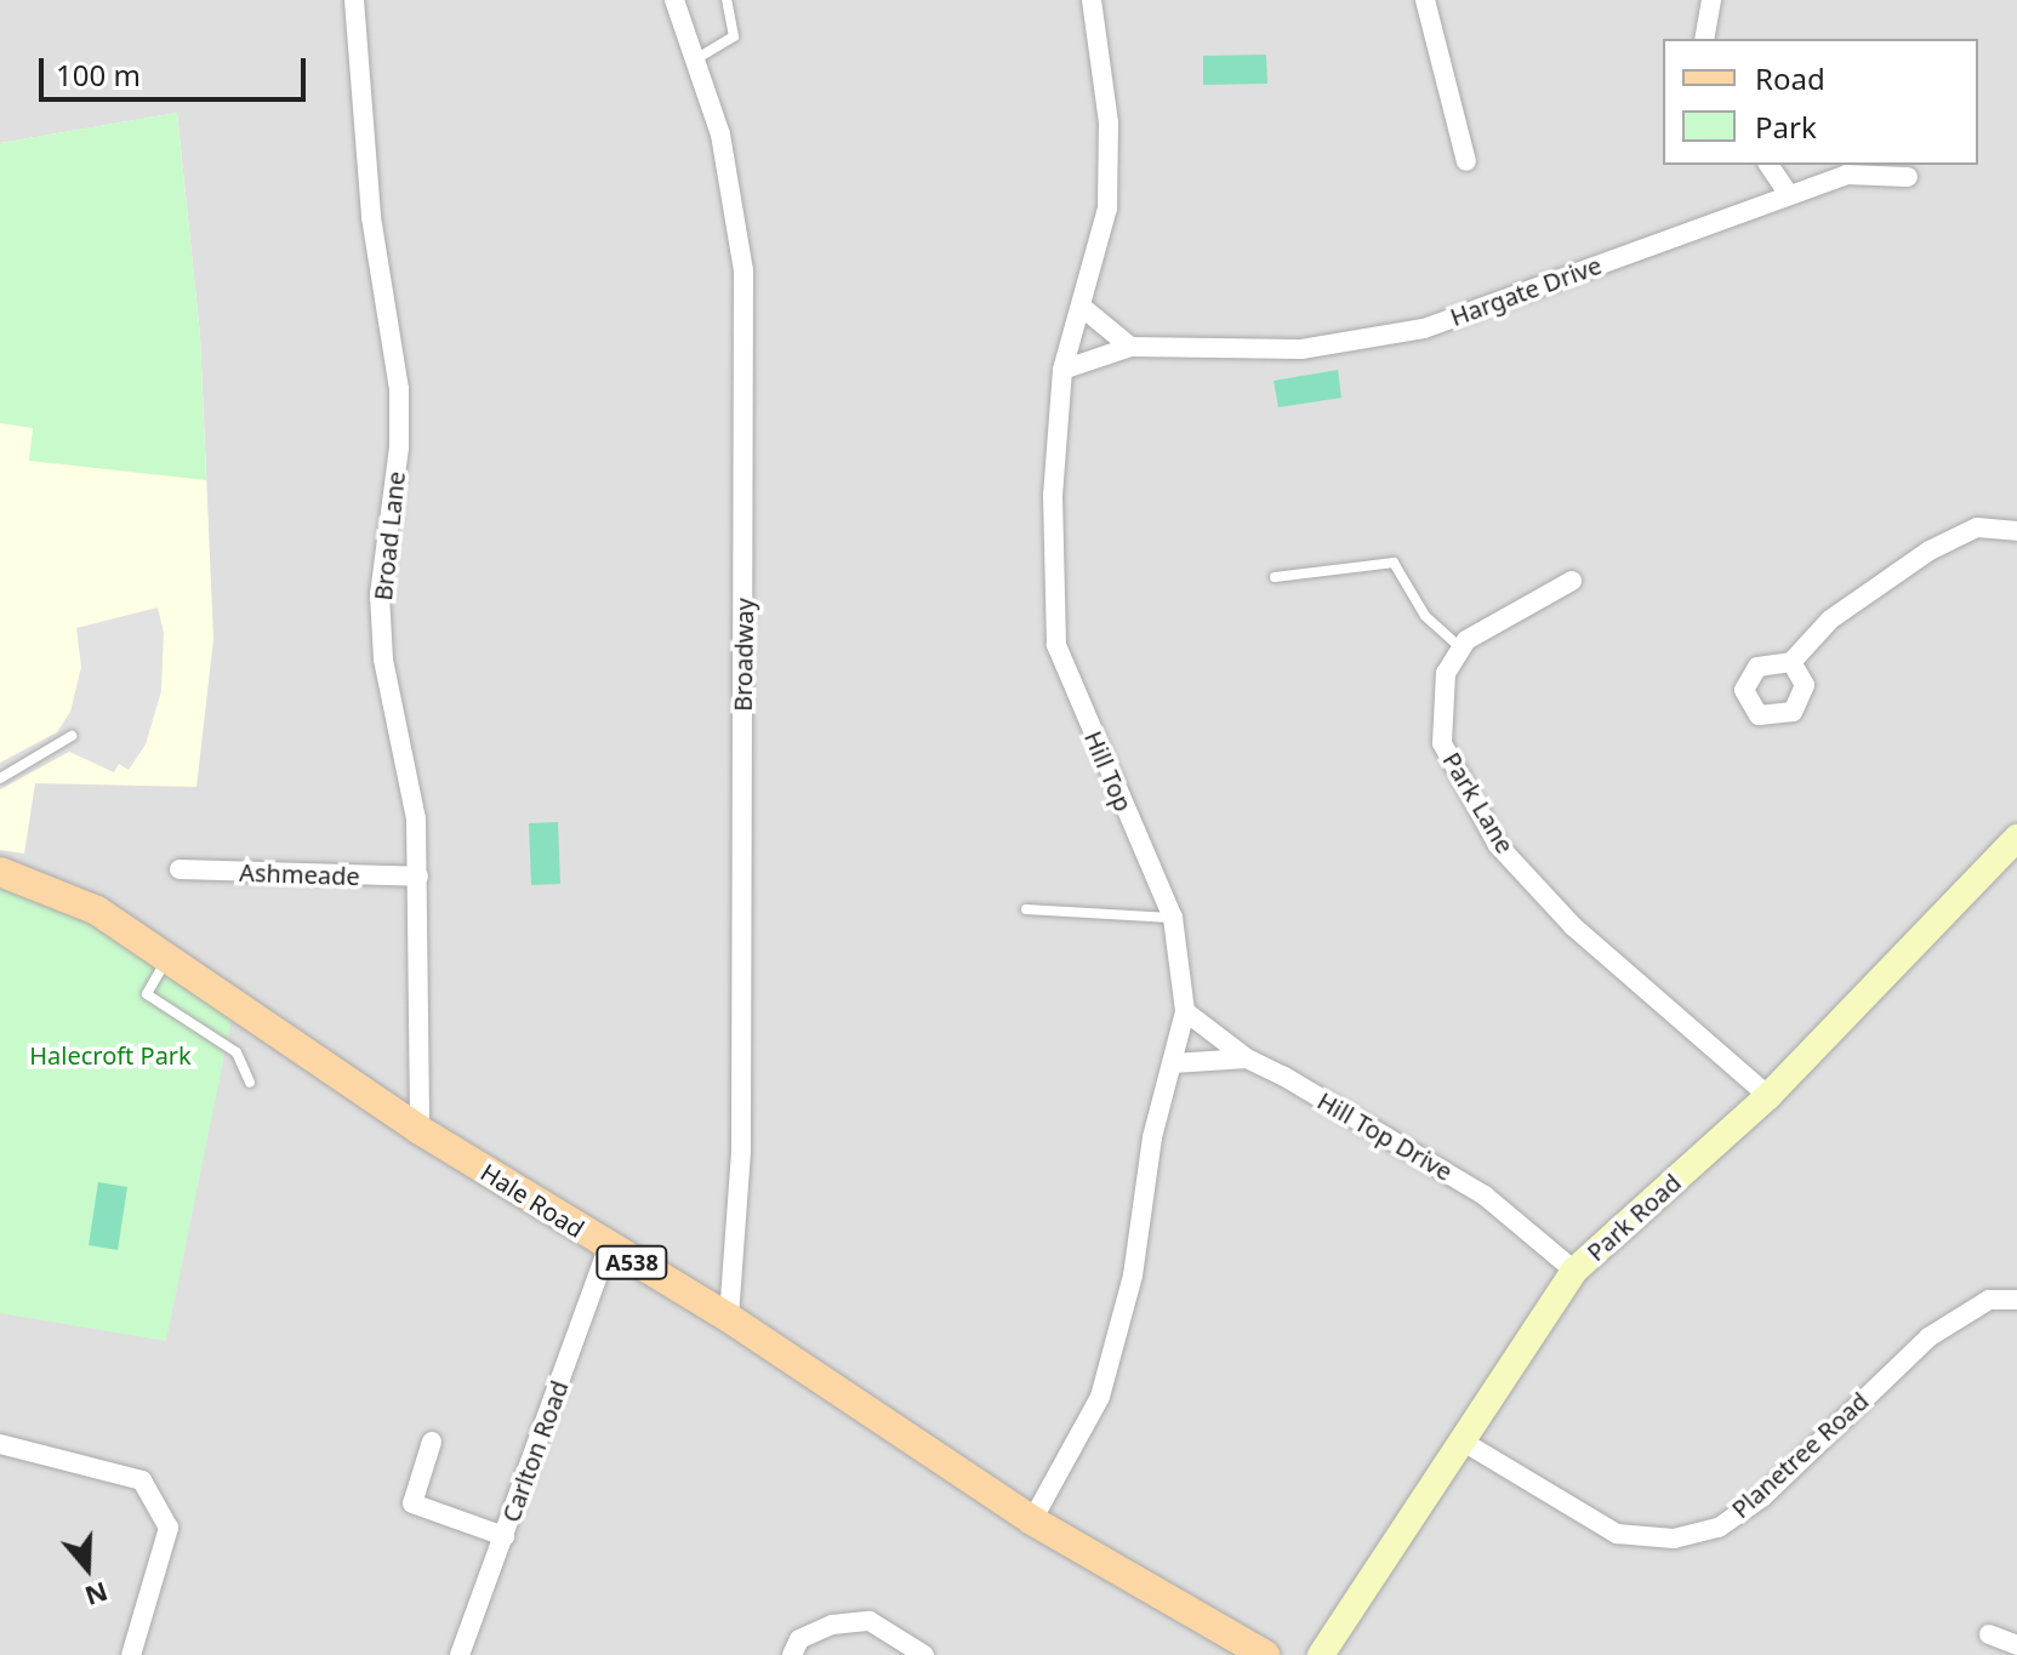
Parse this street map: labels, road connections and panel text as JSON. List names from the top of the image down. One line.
{"streets":{"main road":["Hale Road","Park Road","A538"],"street":["Hargate Drive","Broad Lane","Broadway","Hill Top","Park Lane","Ashmeade","Hill Top Drive","Carlton Road","Planetree Road"]},"crossings":[["Hargate Drive","Hill Top"],["Broad Lane","Ashmeade"],["Broad Lane","Hale Road"],["Broadway","Hale Road"],["Hill Top","Hill Top Drive"],["Hill Top","Hale Road"],["Park Lane","Park Road"],["Hill Top Drive","Park Road"],["Hale Road","Carlton Road"],["Park Road","Planetree Road"]],"parks":["Halecroft Park"],"legend":["Road","Park"],"scale_bar":"100 m","north":"bottom"}
